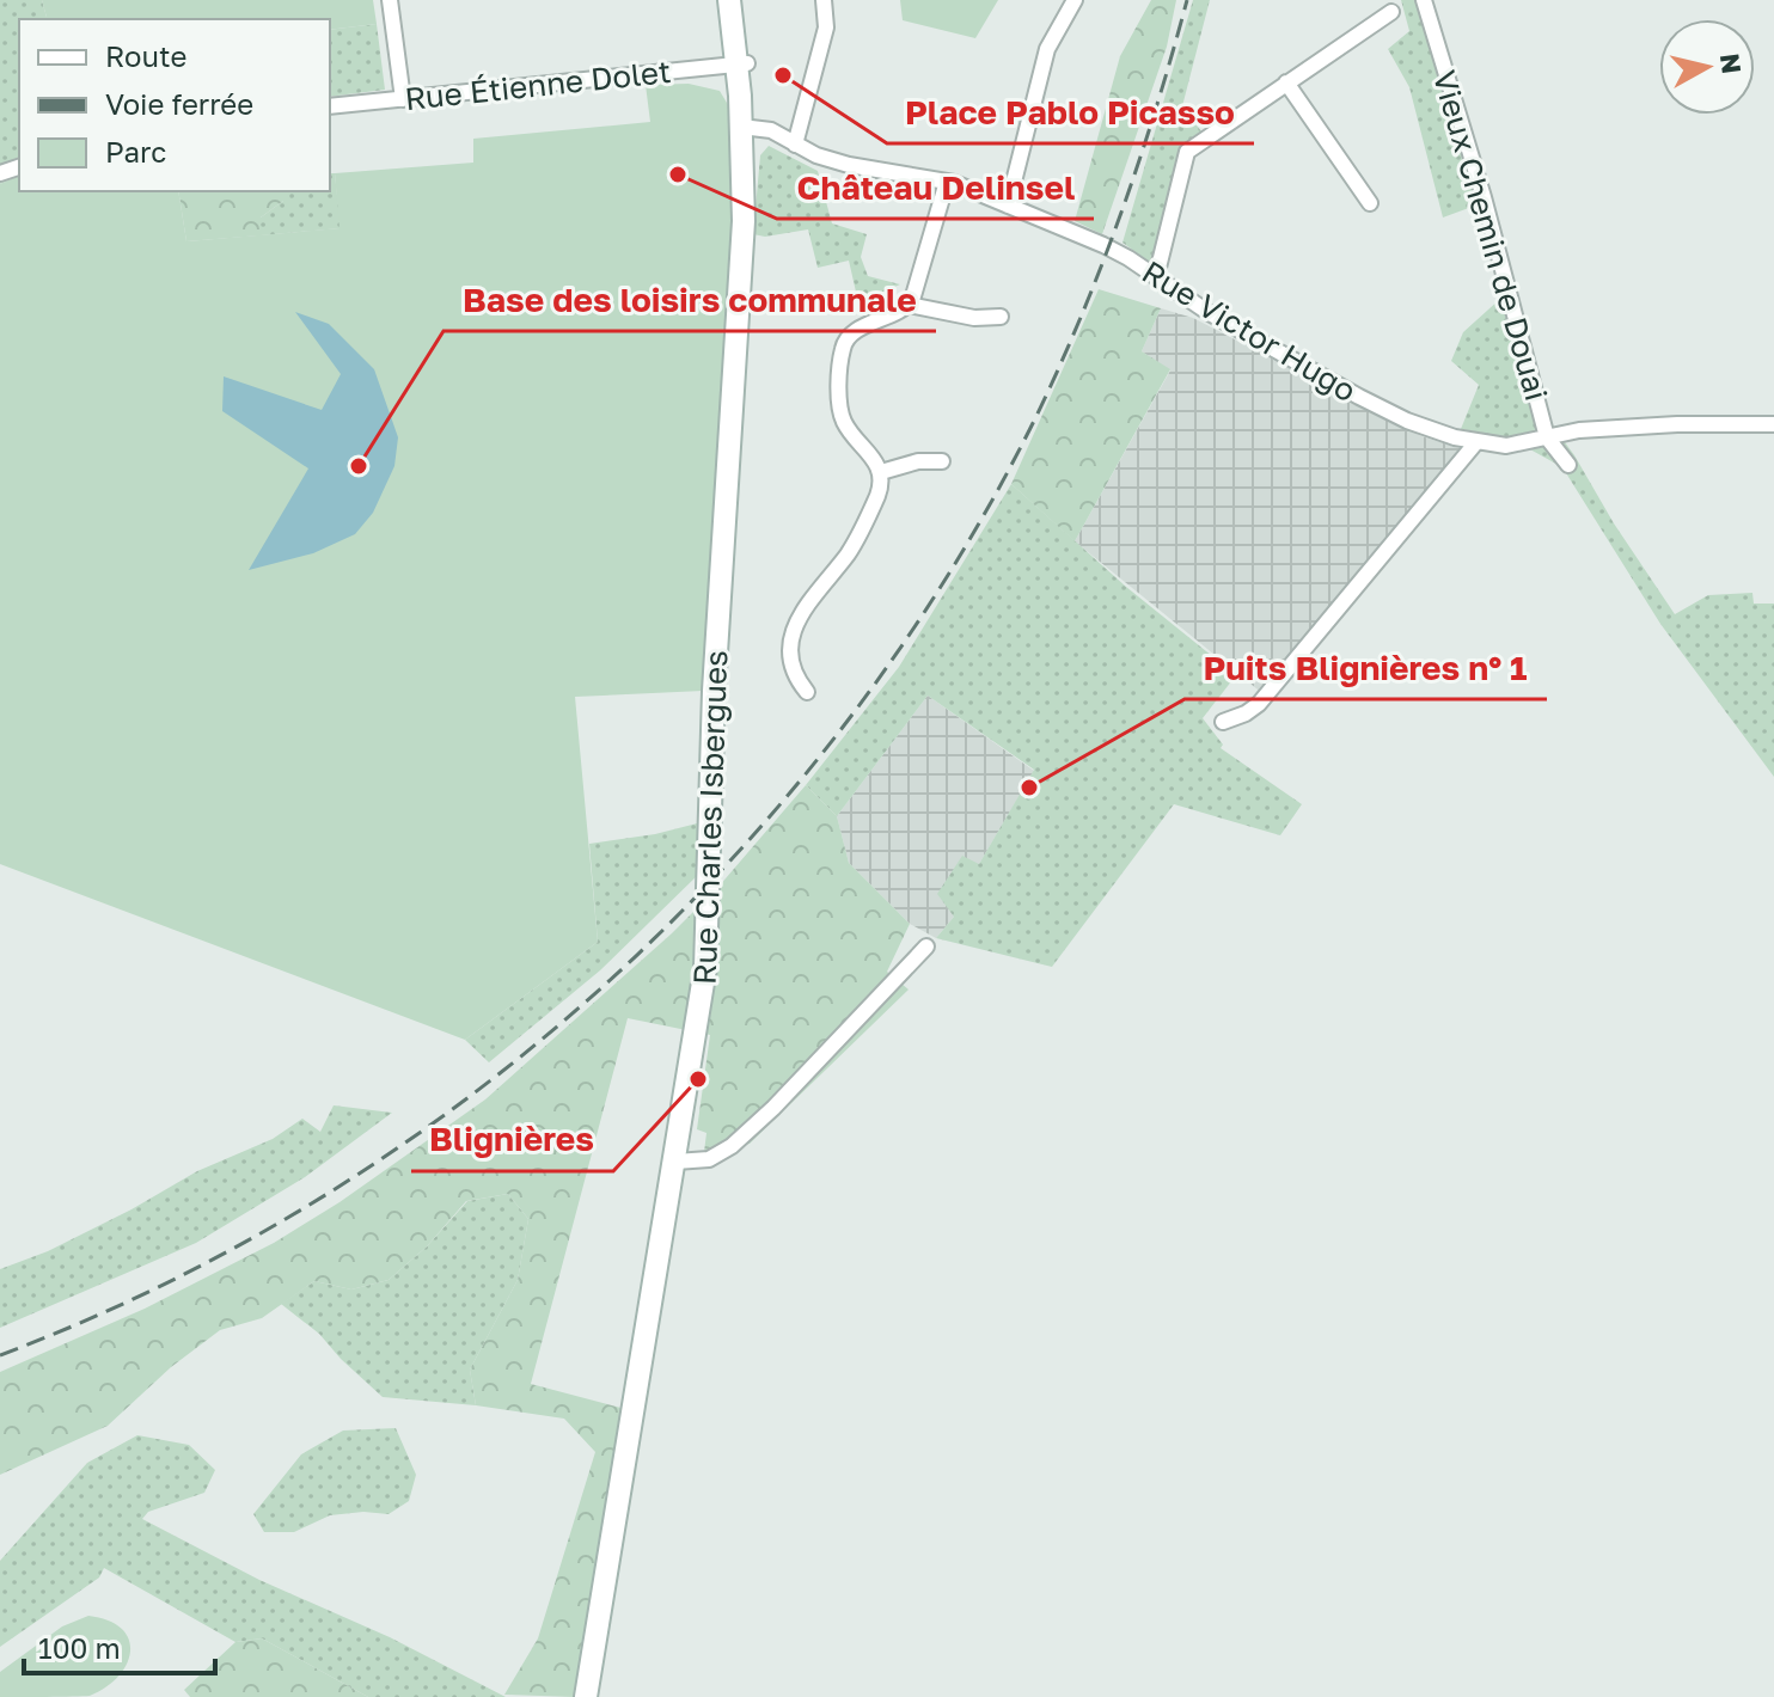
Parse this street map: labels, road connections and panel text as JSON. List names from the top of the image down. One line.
{"streets":{"main road":["Rue Charles Isbergues"],"street":["Rue Étienne Dolet","Vieux Chemin de Douai","Rue Victor Hugo"]},"crossings":[["Rue Étienne Dolet","Rue Charles Isbergues"],["Vieux Chemin de Douai","Rue Victor Hugo"],["Rue Victor Hugo","Rue Charles Isbergues"]],"places":["Place Pablo Picasso","Château Delinsel","Base des loisirs communale","Puits Blignières n° 1","Blignières"],"legend":["Route","Voie ferrée","Parc"],"scale_bar":"100 m","north":"right"}
